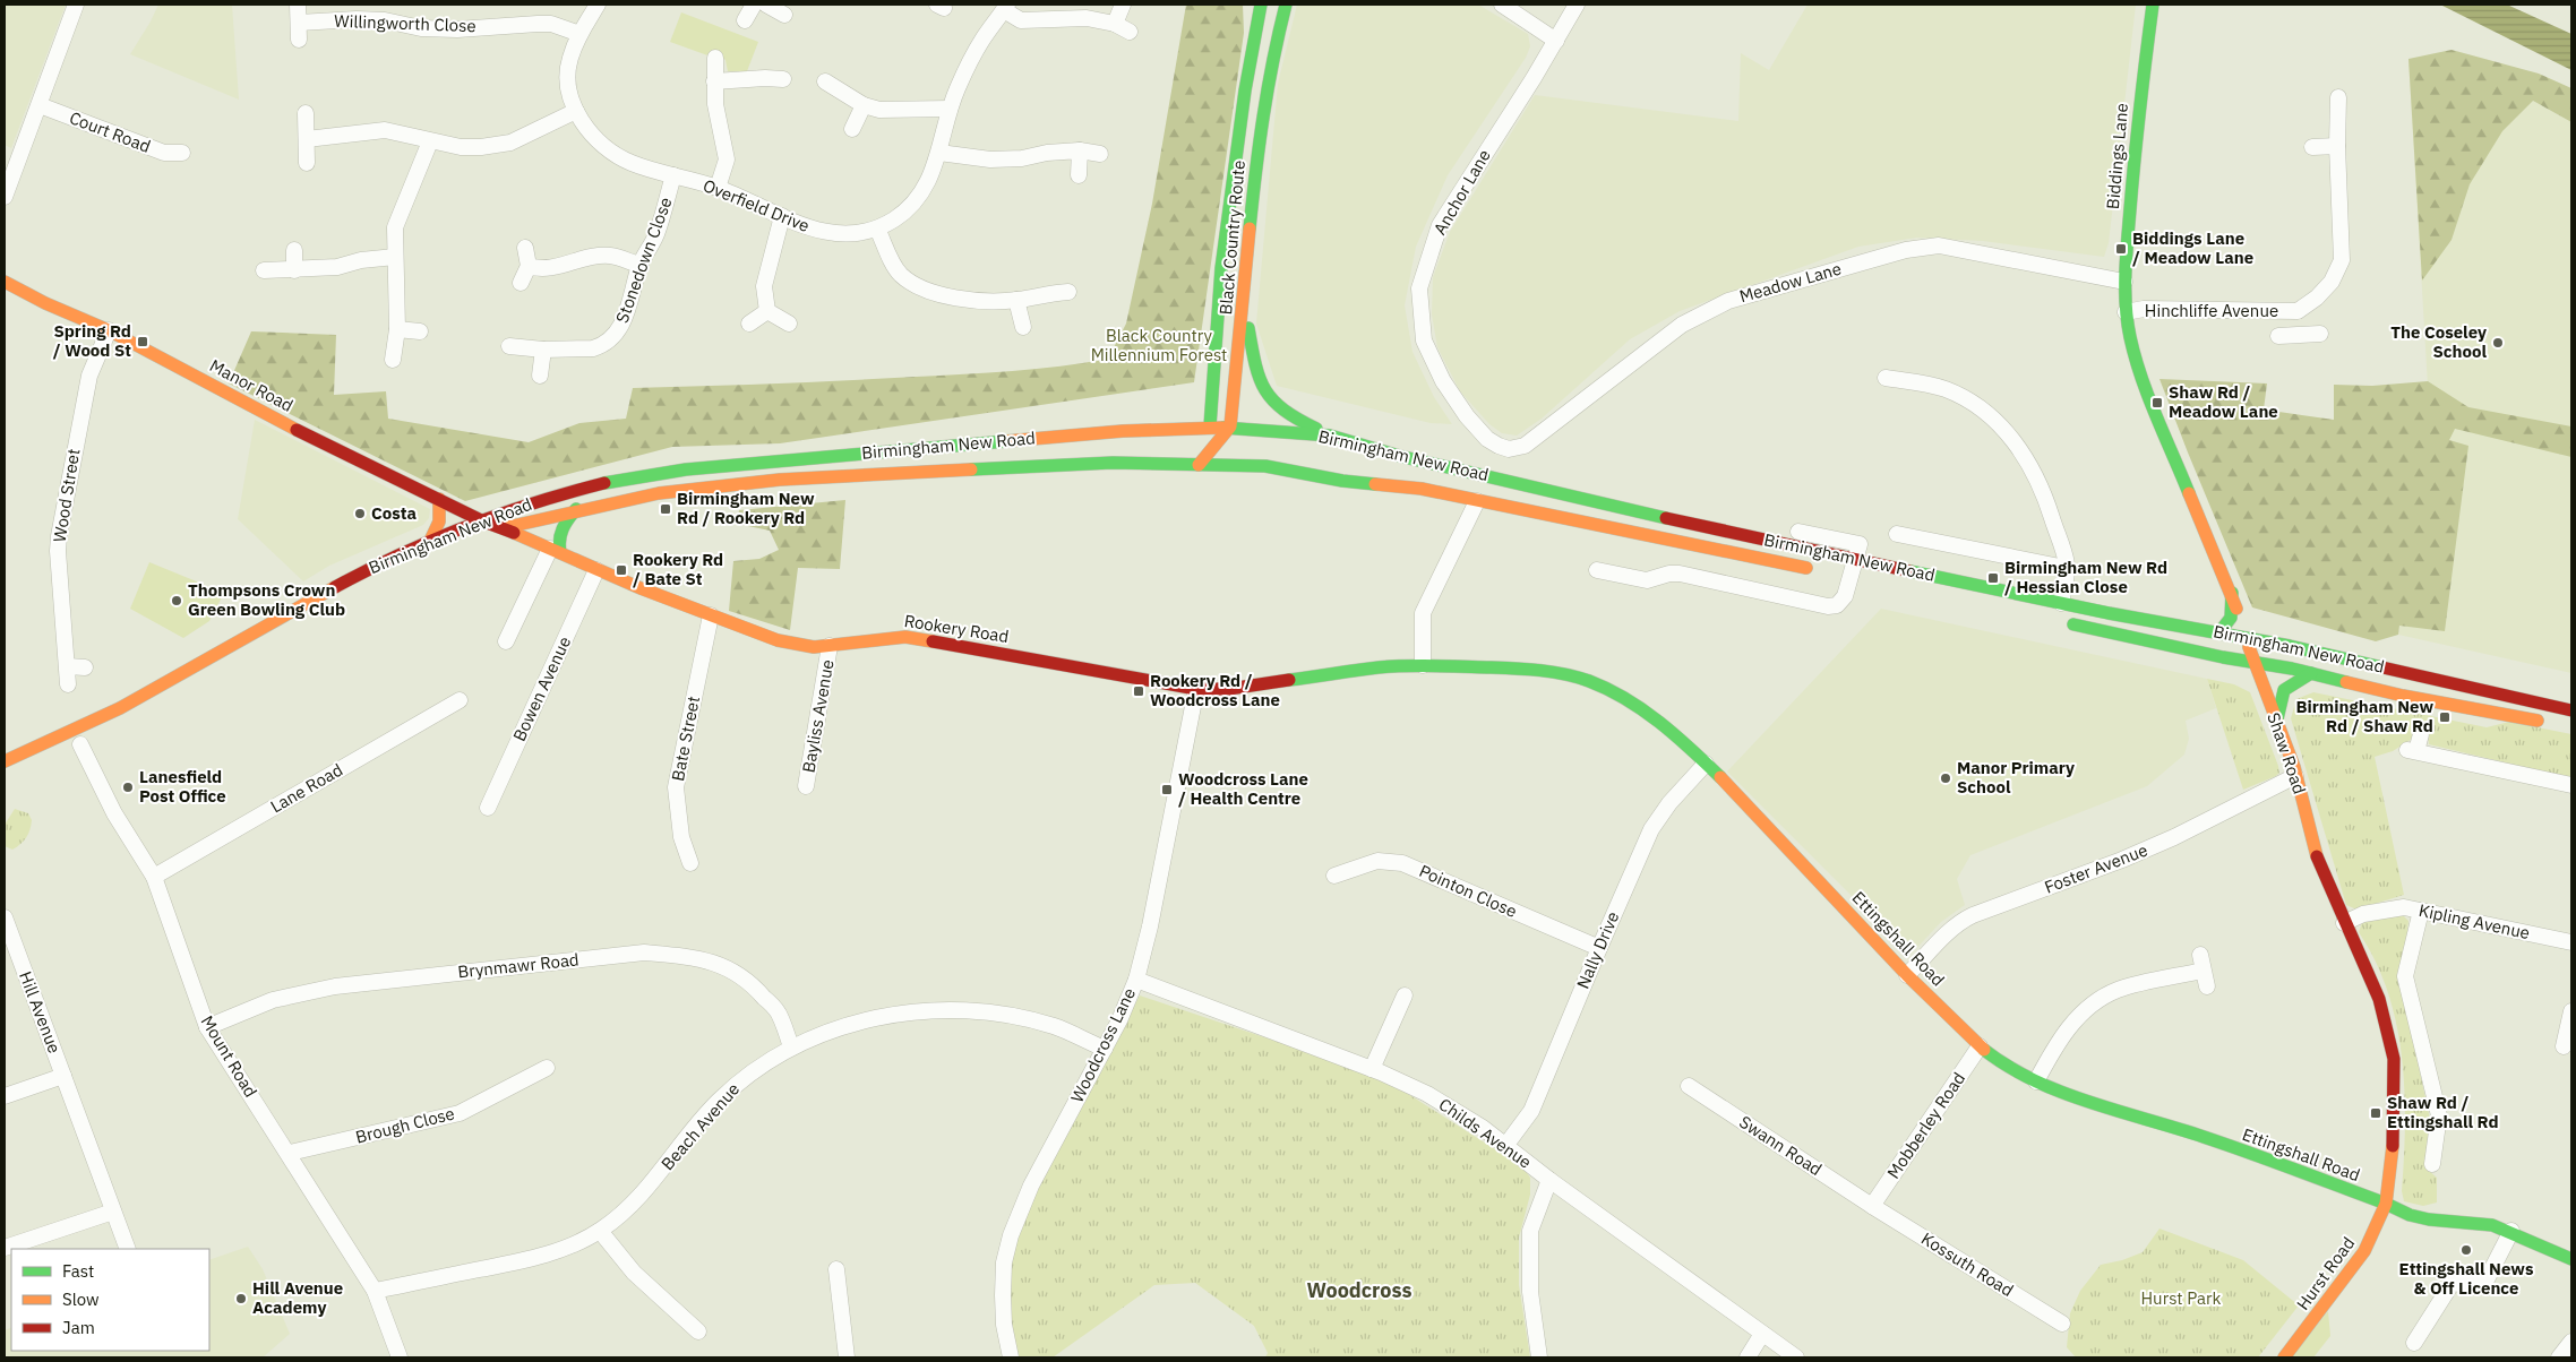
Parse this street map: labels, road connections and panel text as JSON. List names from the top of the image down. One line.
{"streets":{"main road":["Biddings Lane","Black Country Route","Manor Road","Birmingham New Road","Rookery Road","Shaw Road","Ettingshall Road","Hurst Road"],"street":["Willingworth Close","Court Road","Anchor Lane","Overfield Drive","Stonedown Close","Meadow Lane","Hinchliffe Avenue","Wood Street","Bowen Avenue","Bayliss Avenue","Bate Street","Lane Road","Foster Avenue","Pointon Close","Kipling Avenue","Nally Drive","Brynmawr Road","Hill Avenue","Woodcross Lane","Mount Road","Brough Close","Mobberley Road","Beach Avenue","Childs Avenue","Swann Road","Kossuth Road"]},"crossings":[["Willingworth Close","Overfield Drive"],["Biddings Lane","Meadow Lane"],["Biddings Lane","Hinchliffe Avenue"],["Biddings Lane","Shaw Road"],["Anchor Lane","Meadow Lane"],["Overfield Drive","Stonedown Close"],["Black Country Route","Birmingham New Road"],["Hinchliffe Avenue","Shaw Road"],["Manor Road","Birmingham New Road"],["Manor Road","Wood Street"],["Manor Road","Rookery Road"],["Birmingham New Road","Rookery Road"],["Birmingham New Road","Shaw Road"],["Rookery Road","Bowen Avenue"],["Rookery Road","Bayliss Avenue"],["Rookery Road","Bate Street"],["Rookery Road","Ettingshall Road"],["Rookery Road","Woodcross Lane"],["Shaw Road","Foster Avenue"],["Shaw Road","Kipling Avenue"],["Shaw Road","Ettingshall Road"],["Shaw Road","Hurst Road"],["Lane Road","Mount Road"],["Foster Avenue","Ettingshall Road"],["Pointon Close","Nally Drive"],["Ettingshall Road","Nally Drive"],["Ettingshall Road","Mobberley Road"],["Ettingshall Road","Hurst Road"],["Nally Drive","Childs Avenue"],["Brynmawr Road","Mount Road"],["Brynmawr Road","Beach Avenue"],["Woodcross Lane","Beach Avenue"],["Woodcross Lane","Childs Avenue"],["Mount Road","Brough Close"],["Mount Road","Beach Avenue"],["Mobberley Road","Swann Road"],["Mobberley Road","Kossuth Road"],["Swann Road","Kossuth Road"]],"districts":["Woodcross"],"parks":["Black Country Millennium Forest","Hurst Park"],"places":{"transit":["Biddings Lane / Meadow Lane","Spring Rd / Wood St","Shaw Rd / Meadow Lane","Birmingham New Rd / Rookery Rd","Rookery Rd / Bate St","Birmingham New Rd / Hessian Close","Rookery Rd / Woodcross Lane","Birmingham New Rd / Shaw Rd","Woodcross Lane / Health Centre","Shaw Rd / Ettingshall Rd"],"other":["The Coseley School","Costa","Thompsons Crown Green Bowling Club","Manor Primary School","Lanesfield Post Office","Ettingshall News & Off Licence","Hill Avenue Academy"]},"legend":["Fast","Slow","Jam"]}
